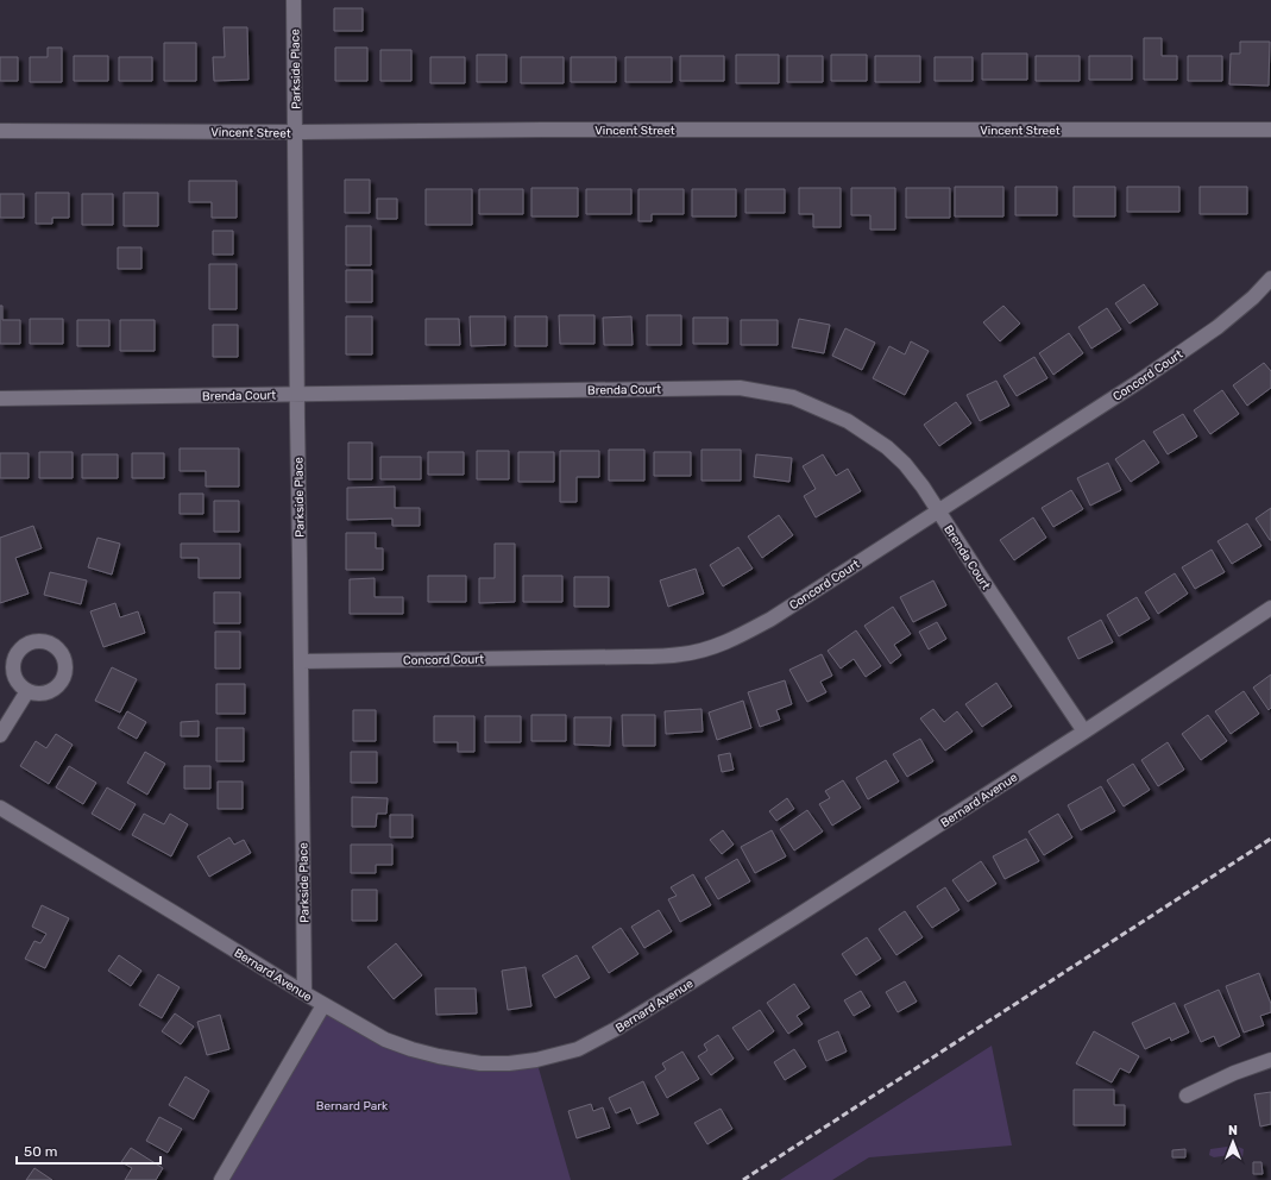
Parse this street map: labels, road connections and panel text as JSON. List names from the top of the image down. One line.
{"streets":{"street":["Parkside Place","Vincent Street","Concord Court","Brenda Court","Bernard Avenue"]},"crossings":[["Parkside Place","Vincent Street"],["Parkside Place","Concord Court"],["Parkside Place","Brenda Court"],["Parkside Place","Bernard Avenue"],["Concord Court","Brenda Court"],["Brenda Court","Bernard Avenue"]],"parks":["Bernard Park"],"scale_bar":"50 m","north":"top"}
